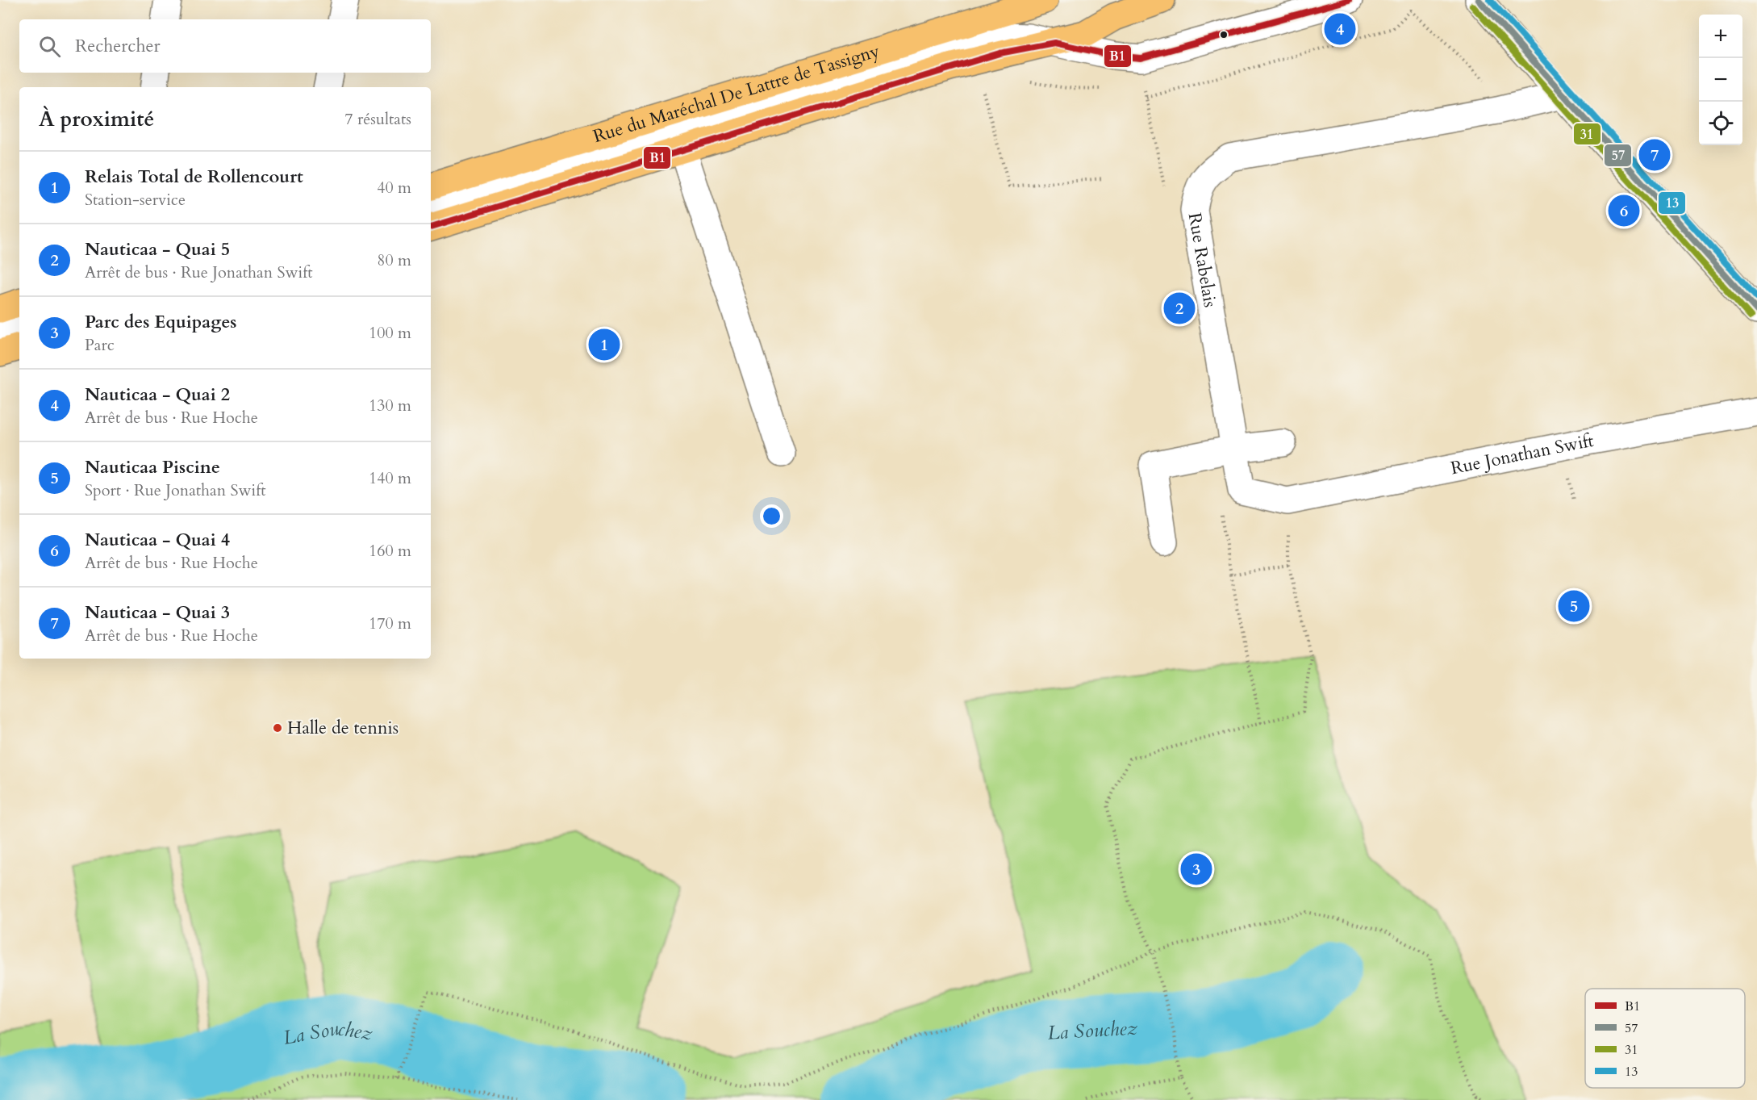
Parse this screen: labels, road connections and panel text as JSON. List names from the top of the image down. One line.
{"streets":{"main road":["Rue du Maréchal De Lattre de Tassigny"],"street":["Rue Rabelais","Rue Jonathan Swift"]},"crossings":[["Rue Rabelais","Rue Jonathan Swift"]],"water":["La Souchez"],"places":["Halle de tennis"],"lines":["transit line B1","transit line 57","transit line 13","transit line 31"],"legend":["B1","57","31","13"],"page":{"pins":["4","7","6","2","1","5","3"],"map_buttons":["+","−"],"search":"Rechercher","heading":["À proximité","7 résultats"],"list":[{"mark":"1","name":"Relais Total de Rollencourt","note":"Station-service","value":"40 m"},{"mark":"2","name":"Nauticaa - Quai 5","note":"Arrêt de bus · Rue Jonathan Swift","value":"80 m"},{"mark":"3","name":"Parc des Equipages","note":"Parc","value":"100 m"},{"mark":"4","name":"Nauticaa - Quai 2","note":"Arrêt de bus · Rue Hoche","value":"130 m"},{"mark":"5","name":"Nauticaa Piscine","note":"Sport · Rue Jonathan Swift","value":"140 m"},{"mark":"6","name":"Nauticaa - Quai 4","note":"Arrêt de bus · Rue Hoche","value":"160 m"},{"mark":"7","name":"Nauticaa - Quai 3","note":"Arrêt de bus · Rue Hoche","value":"170 m"}]}}
